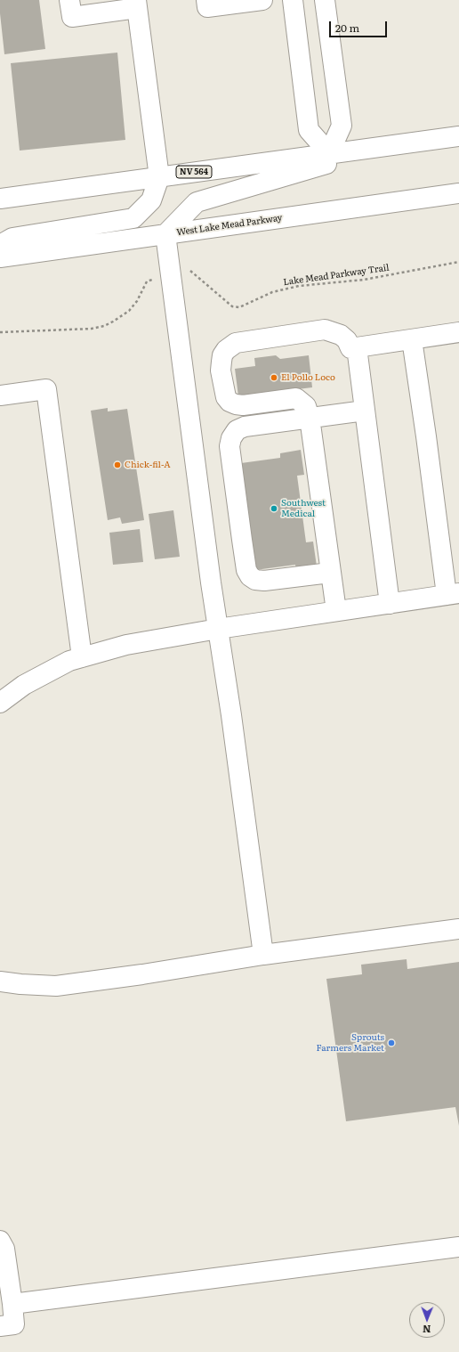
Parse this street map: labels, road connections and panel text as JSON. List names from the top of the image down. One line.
{"streets":{"main road":["NV 564","West Lake Mead Parkway"],"path":["Lake Mead Parkway Trail"]},"places":["El Pollo Loco","Chick-fil-A","Southwest Medical","Sprouts Farmers Market"],"scale_bar":"20 m","north":"bottom"}
